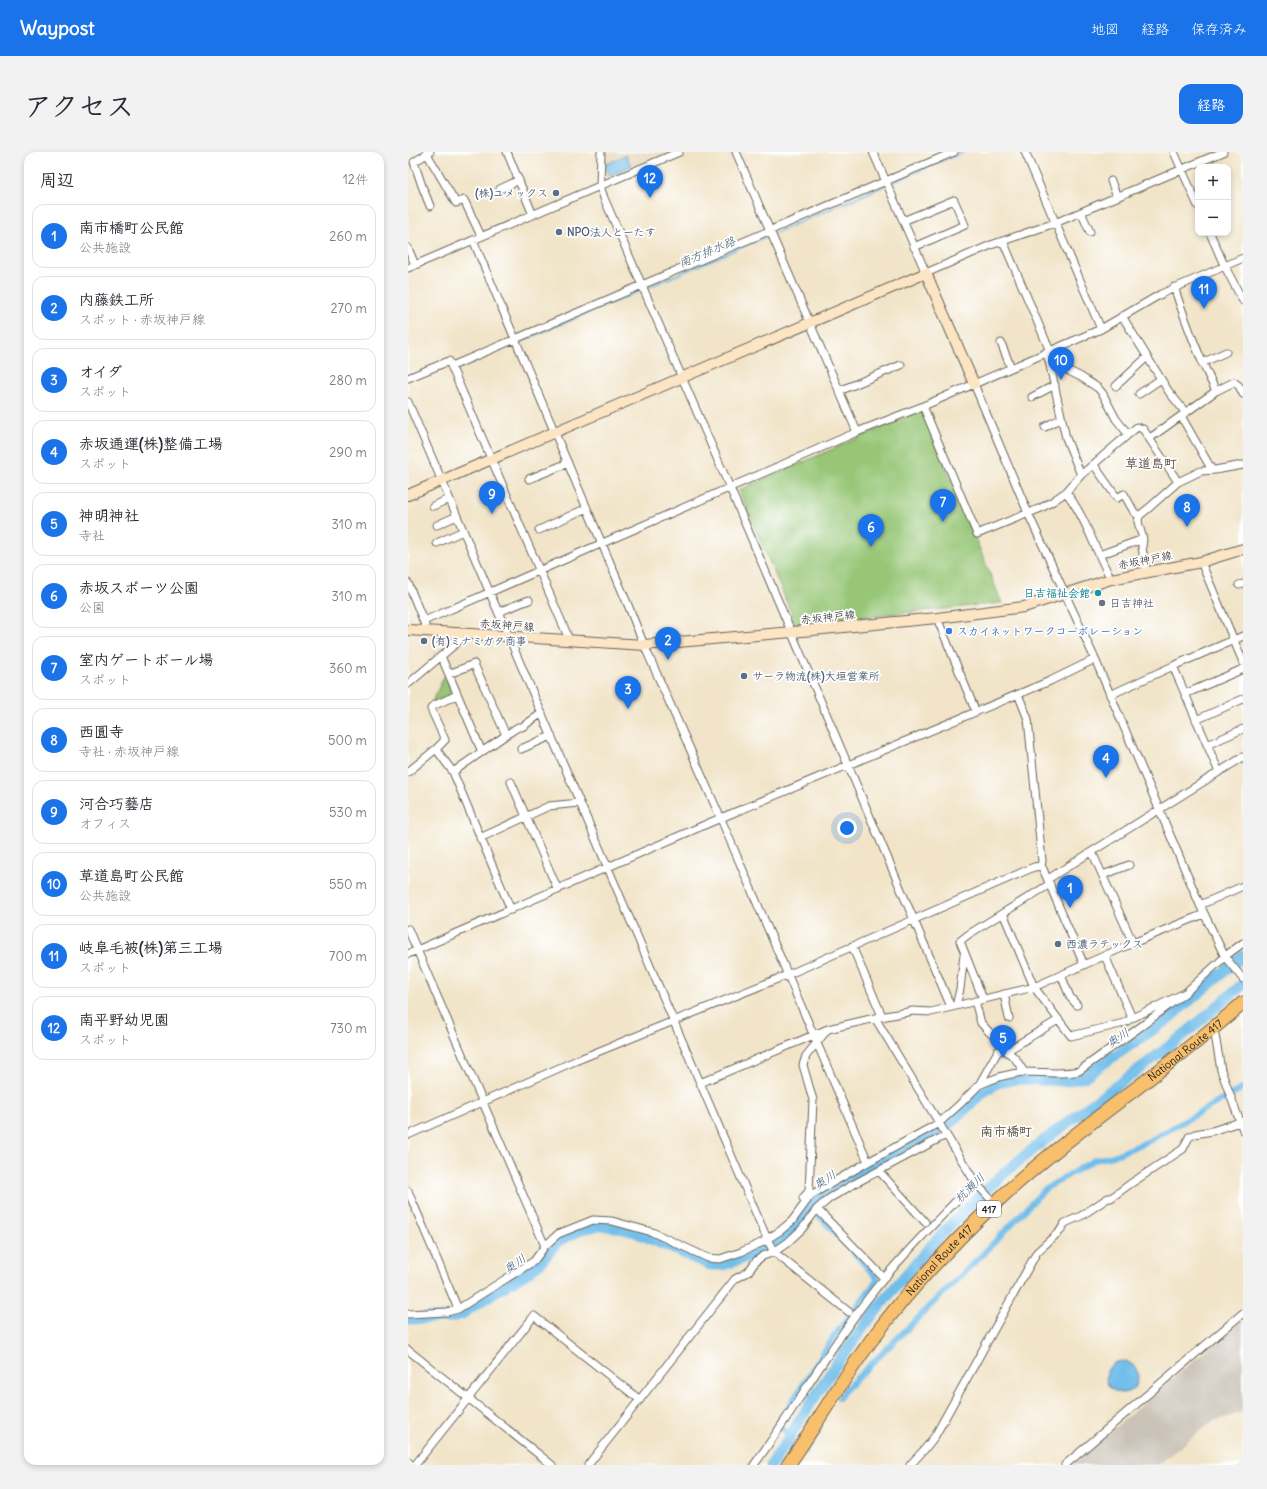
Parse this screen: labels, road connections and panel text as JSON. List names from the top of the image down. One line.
{"streets":{"highway":["National Route 417","417"],"main road":["赤坂神戸線"]},"districts":["草道島町","南市橋町"],"water":["南方排水路","奥川","杭瀬川"],"places":["(株)ユメックス","NPO法人とーたす","日吉福祉会館","日吉神社","スカイネットワークコーポレーション","(有)ミナミガタ商事","サーラ物流(株)大垣営業所","西濃ラテックス"],"page":{"header":"Waypost","nav":["地図","経路","保存済み"],"title":"アクセス","buttons":"経路","heading":["周辺","12件"],"map_buttons":["+","−"],"pins":["12","11","10","9","7","8","6","2","3","4","1","5"],"list":[{"mark":"1","name":"南市橋町公民館","note":"公共施設","value":"260 m"},{"mark":"2","name":"内藤鉄工所","note":"スポット · 赤坂神戸線","value":"270 m"},{"mark":"3","name":"オイダ","note":"スポット","value":"280 m"},{"mark":"4","name":"赤坂通運(株)整備工場","note":"スポット","value":"290 m"},{"mark":"5","name":"神明神社","note":"寺社","value":"310 m"},{"mark":"6","name":"赤坂スポーツ公園","note":"公園","value":"310 m"},{"mark":"7","name":"室内ゲートボール場","note":"スポット","value":"360 m"},{"mark":"8","name":"西圓寺","note":"寺社 · 赤坂神戸線","value":"500 m"},{"mark":"9","name":"河合巧藝店","note":"オフィス","value":"530 m"},{"mark":"10","name":"草道島町公民館","note":"公共施設","value":"550 m"},{"mark":"11","name":"岐阜毛被(株)第三工場","note":"スポット","value":"700 m"},{"mark":"12","name":"南平野幼児園","note":"スポット","value":"730 m"}]}}
